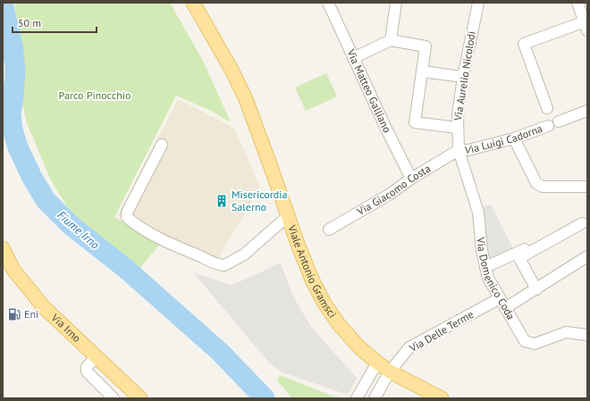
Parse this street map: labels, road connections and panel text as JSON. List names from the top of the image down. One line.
{"streets":{"main road":["Viale Antonio Gramsci","Via Irno"],"street":["Via Aurelio Nicolodi","Via Matteo Galliano","Via Luigi Cadorna","Via Giacomo Costa","Via Domenico Coda","Via Delle Terme"]},"crossings":[["Via Aurelio Nicolodi","Via Luigi Cadorna"],["Via Aurelio Nicolodi","Via Giacomo Costa"],["Via Aurelio Nicolodi","Via Domenico Coda"],["Via Matteo Galliano","Via Giacomo Costa"],["Via Luigi Cadorna","Via Giacomo Costa"],["Via Luigi Cadorna","Via Domenico Coda"],["Via Giacomo Costa","Via Domenico Coda"],["Viale Antonio Gramsci","Via Delle Terme"],["Via Domenico Coda","Via Delle Terme"]],"water":["Fiume Irno"],"parks":["Parco Pinocchio"],"places":{"building":["Misericordia Salerno"],"fuel station":["Eni"]},"scale_bar":"50 m"}
